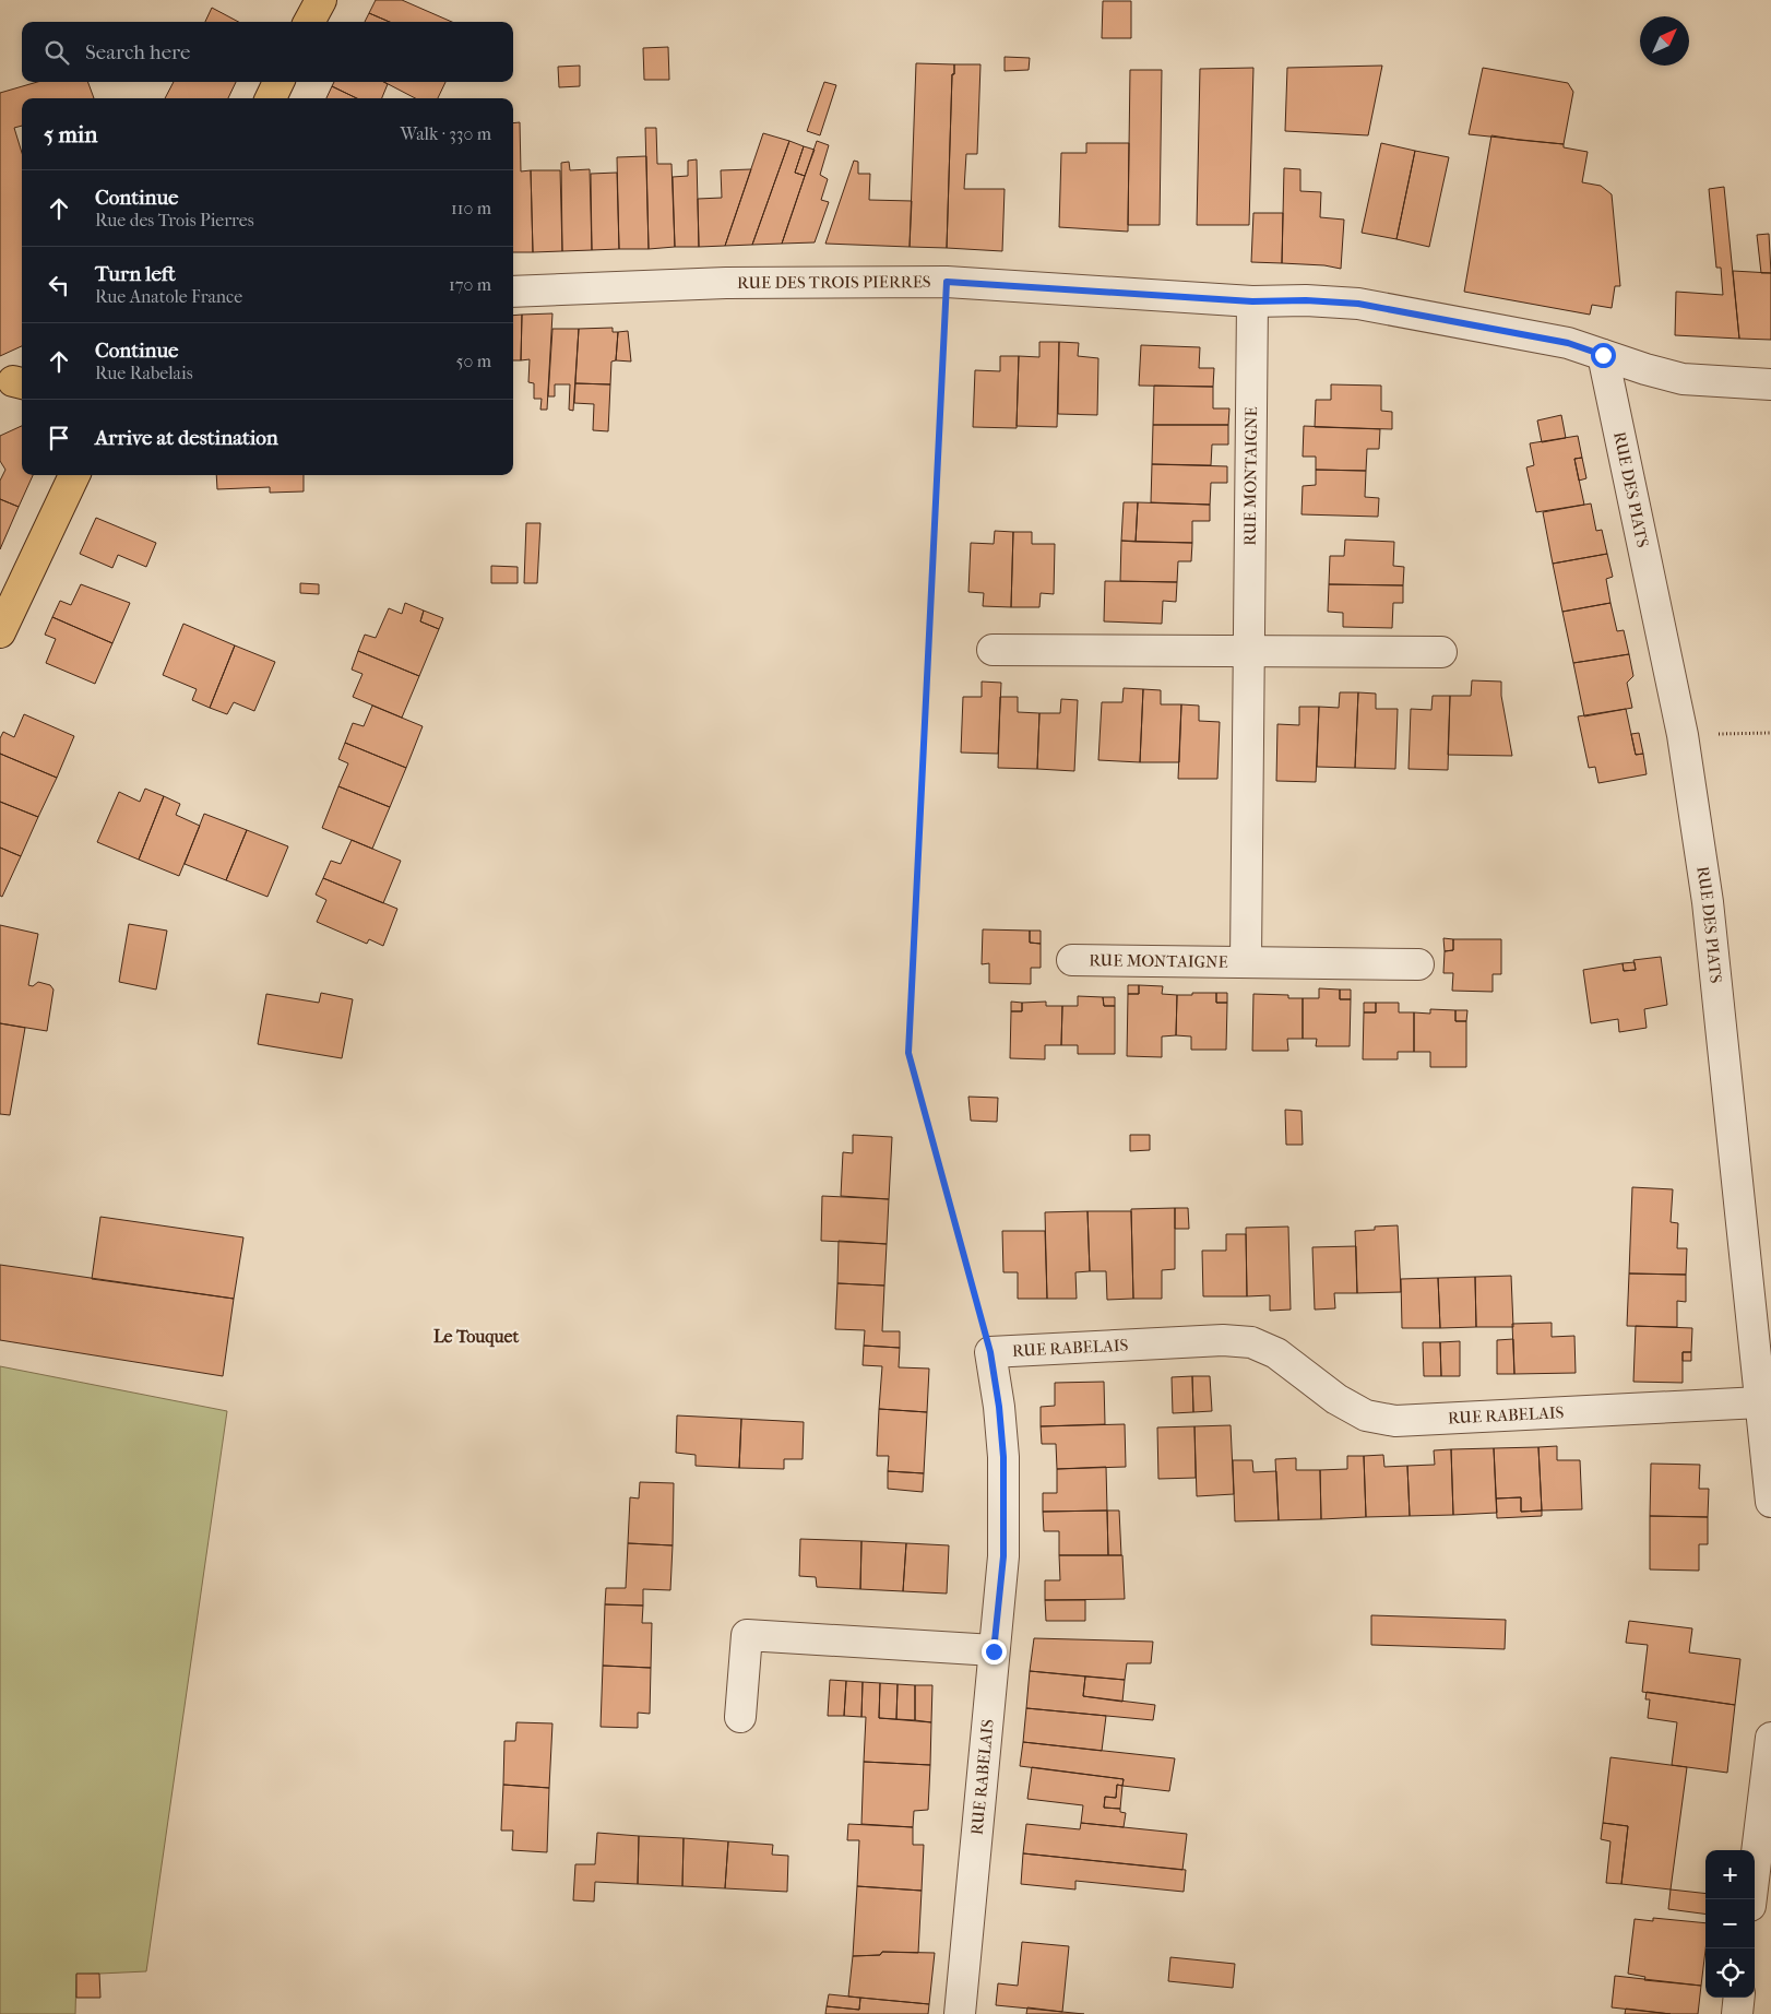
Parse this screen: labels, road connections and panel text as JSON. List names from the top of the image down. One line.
{"streets":{"street":["RUE DES TROIS PIERRES","RUE MONTAIGNE","RUE DES PIATS","RUE RABELAIS"]},"crossings":[["RUE DES TROIS PIERRES","RUE MONTAIGNE"],["RUE DES TROIS PIERRES","RUE DES PIATS"],["RUE DES PIATS","RUE RABELAIS"]],"districts":["Le Touquet"],"north":"top right","page":{"search":"Search here","heading":["5 min","Walk · 330 m"],"list":[["Continue","Rue des Trois Pierres","110 m"],["Turn left","Rue Anatole France","170 m"],["Continue","Rue Rabelais","50 m"],"Arrive at destination"],"map_buttons":["+","−"]}}
